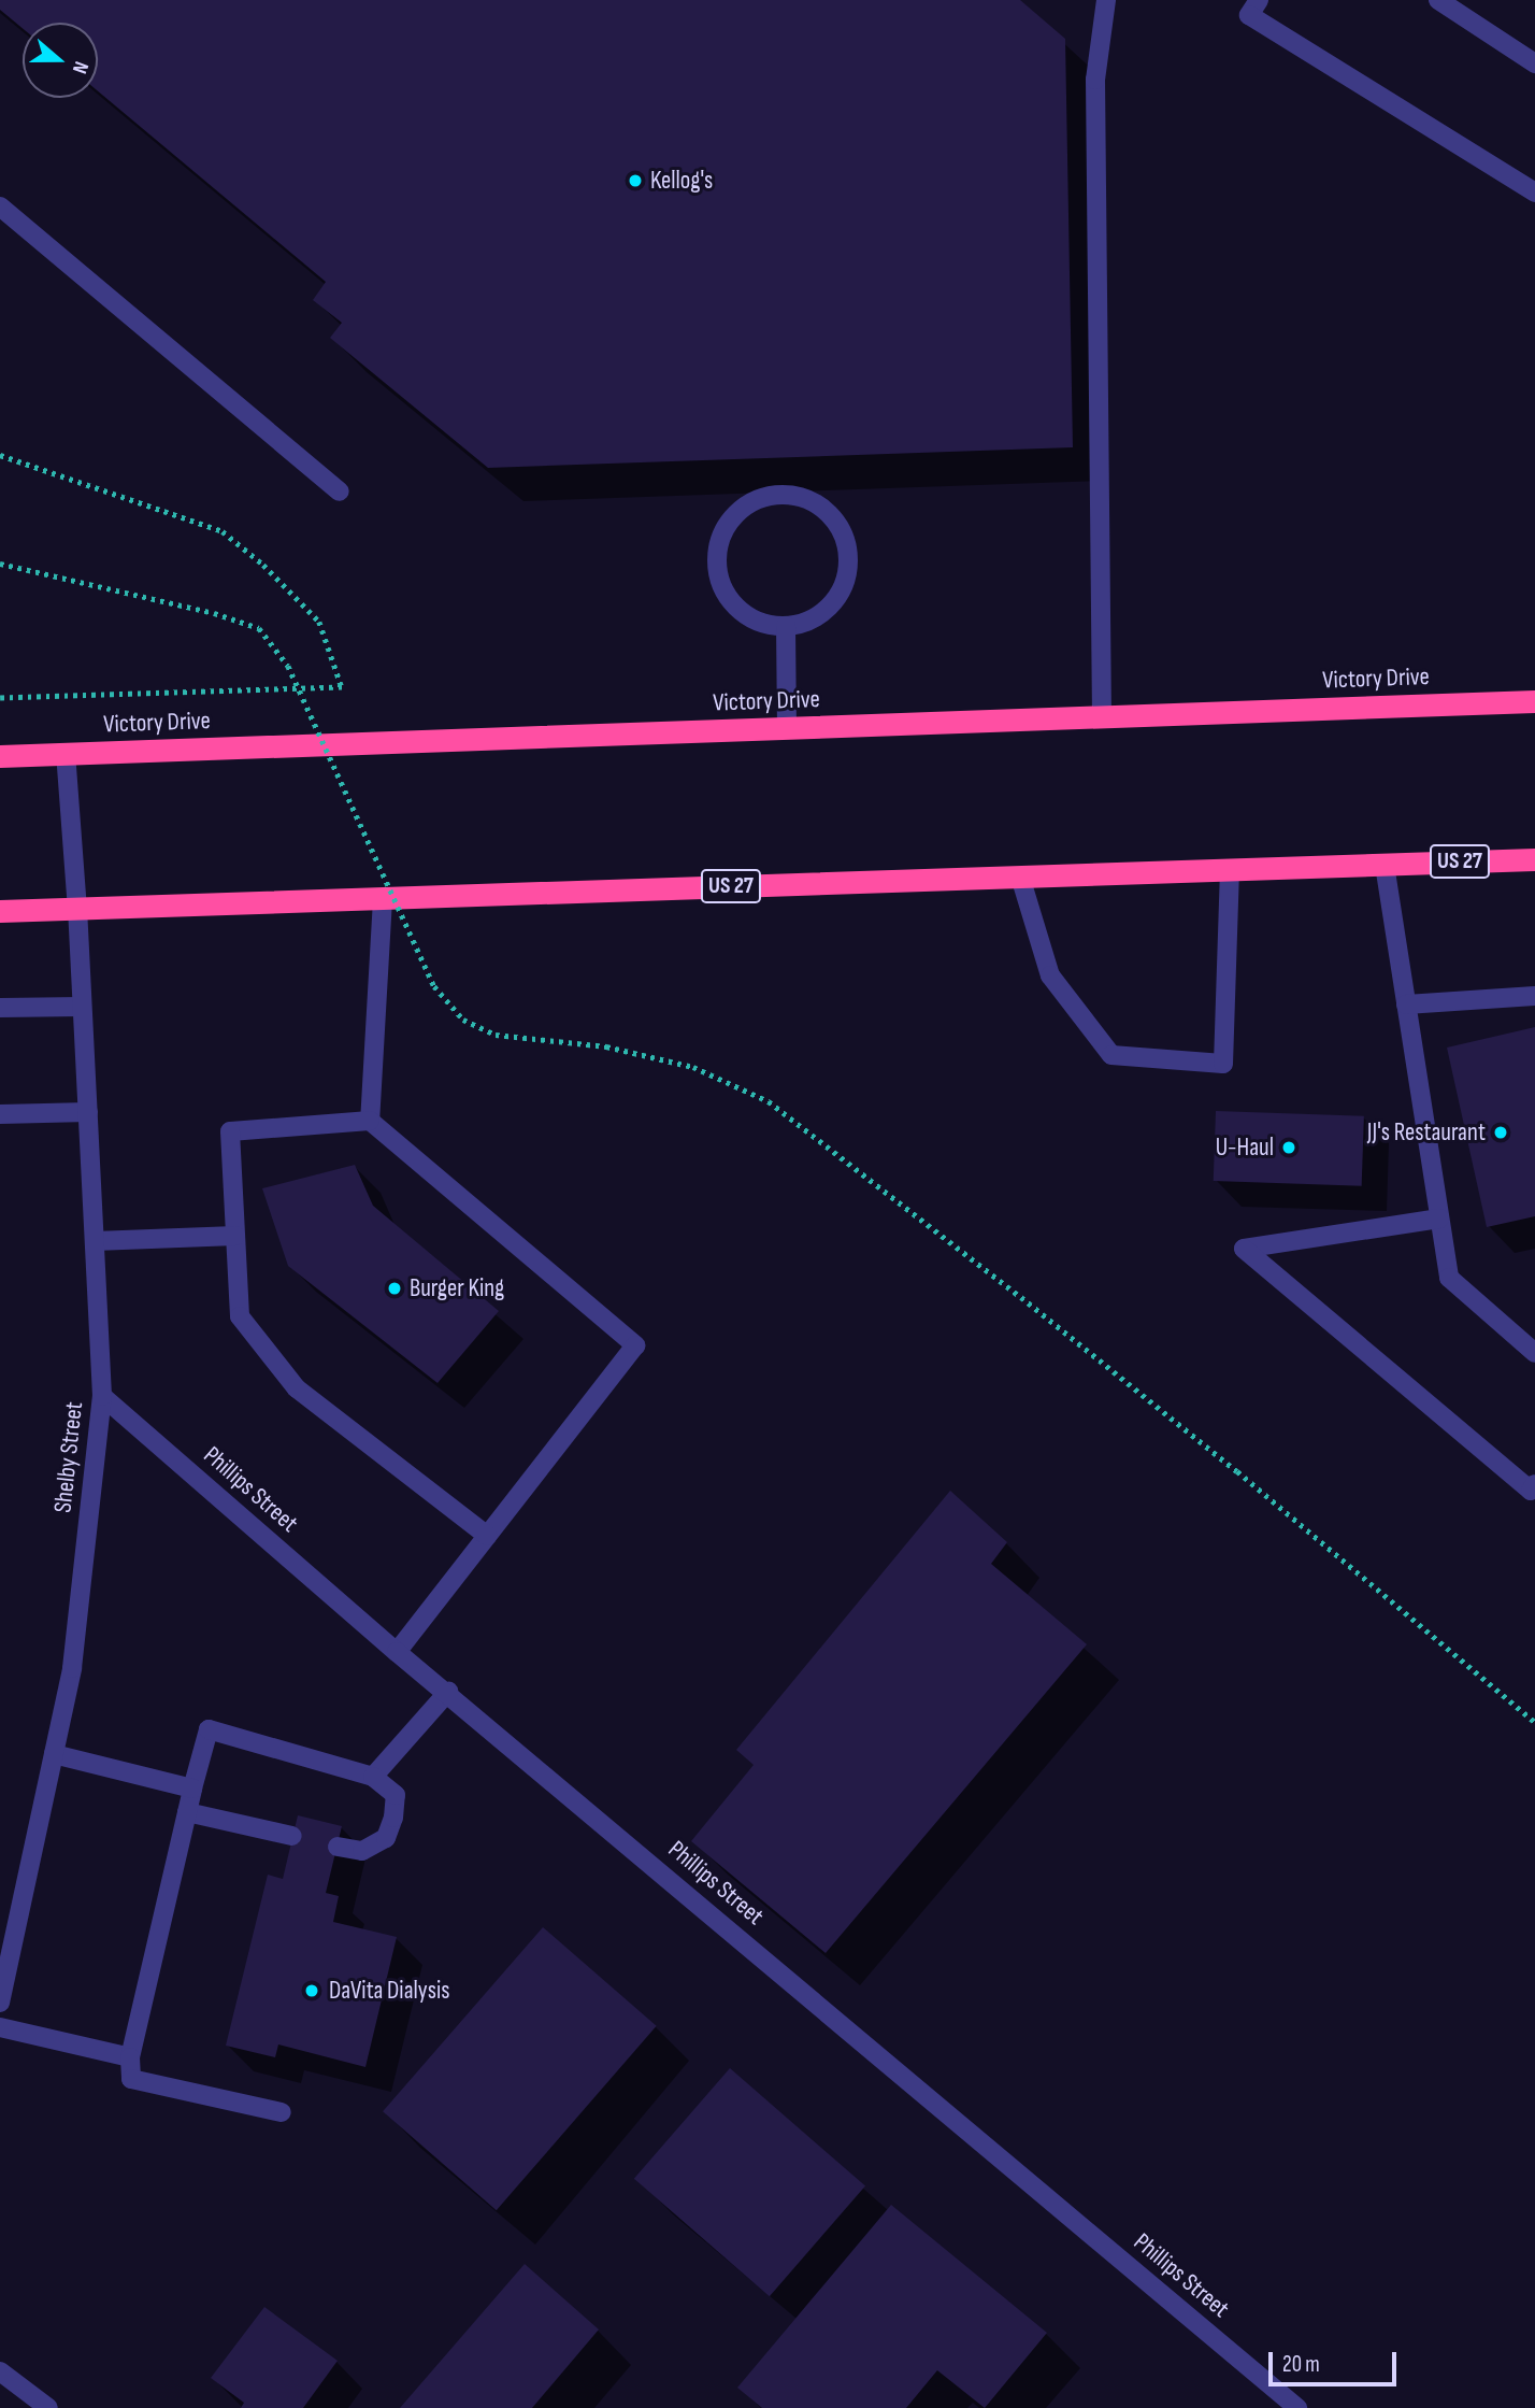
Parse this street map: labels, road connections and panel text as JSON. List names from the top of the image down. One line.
{"streets":{"highway":["Victory Drive","US 27"],"street":["Shelby Street","Phillips Street"]},"crossings":[["Victory Drive","Shelby Street"],["US 27","Shelby Street"],["Shelby Street","Phillips Street"]],"places":["Kellog's","JJ's Restaurant","U-Haul","Burger King","DaVita Dialysis"],"scale_bar":"20 m","north":"right"}
